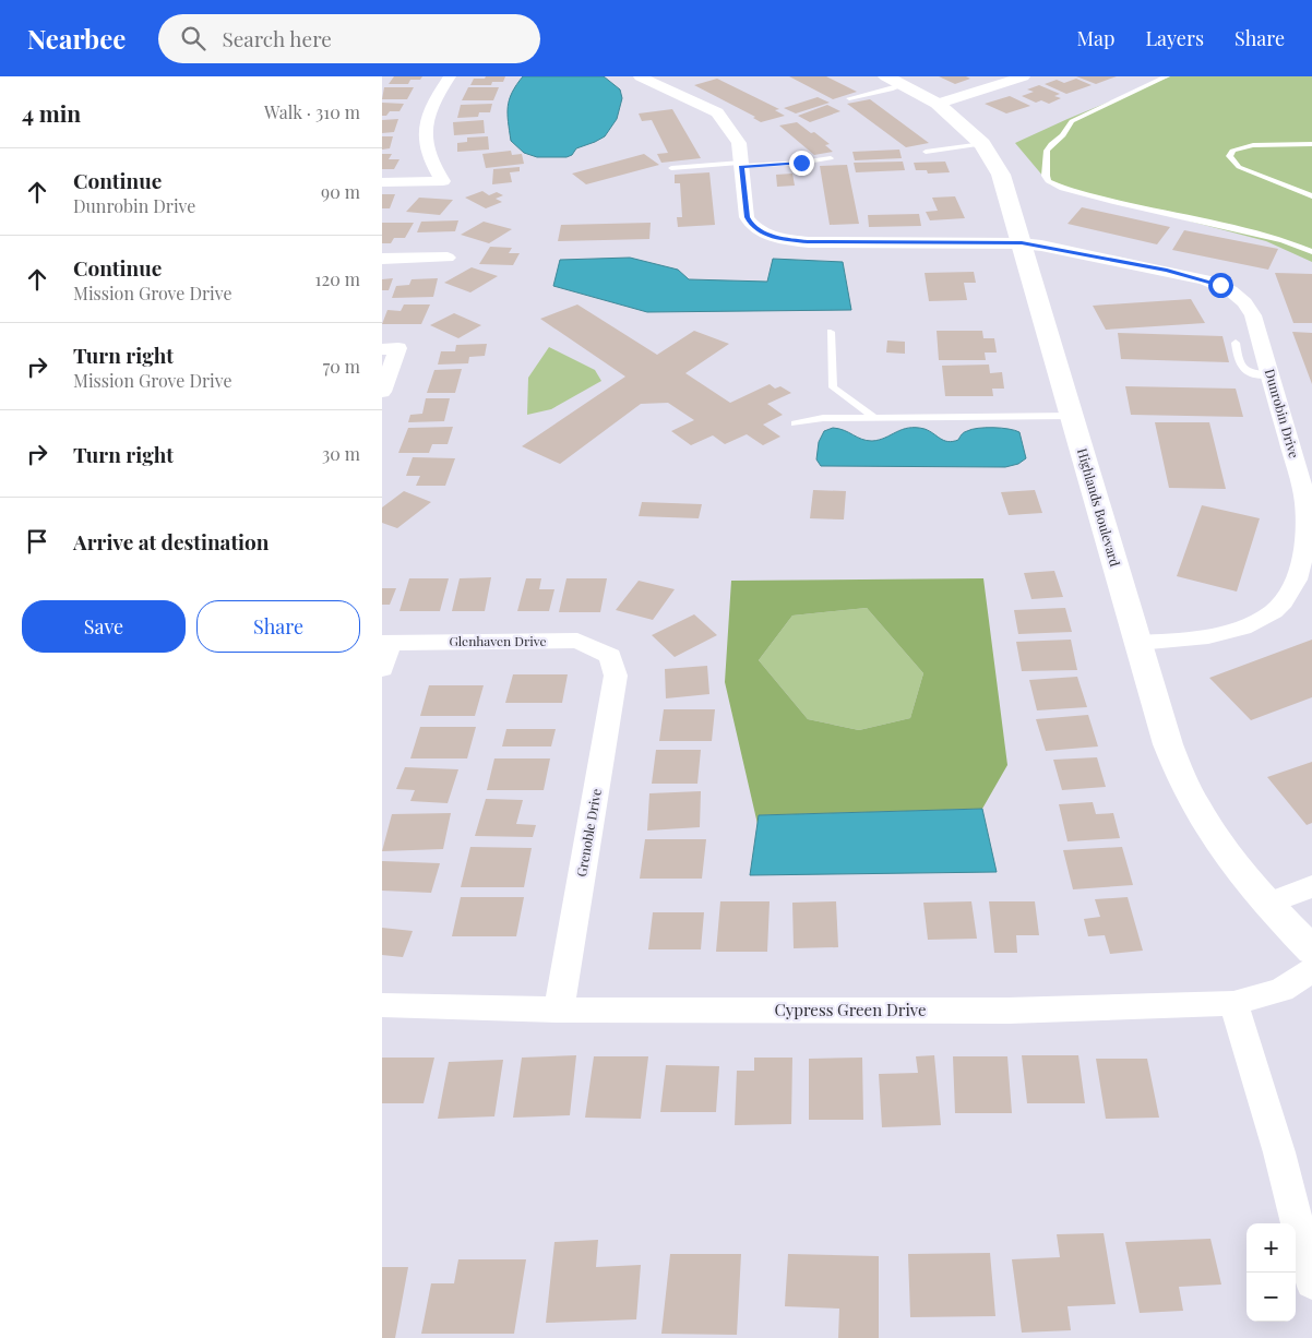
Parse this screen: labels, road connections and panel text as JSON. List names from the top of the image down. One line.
{"streets":{"street":["Dunrobin Drive","Highlands Boulevard","Glenhaven Drive","Grenoble Drive","Cypress Green Drive"]},"crossings":[["Dunrobin Drive","Highlands Boulevard"],["Glenhaven Drive","Grenoble Drive"],["Grenoble Drive","Cypress Green Drive"]],"page":{"header":"Nearbee","search":"Search here","nav":["Map","Layers","Share"],"heading":["4 min","Walk · 310 m"],"list":[["Continue","Dunrobin Drive","90 m"],["Continue","Mission Grove Drive","120 m"],["Turn right","Mission Grove Drive","70 m"],["Turn right","30 m"],"Arrive at destination"],"buttons":["Save","Share"],"map_buttons":["+","−"]}}
